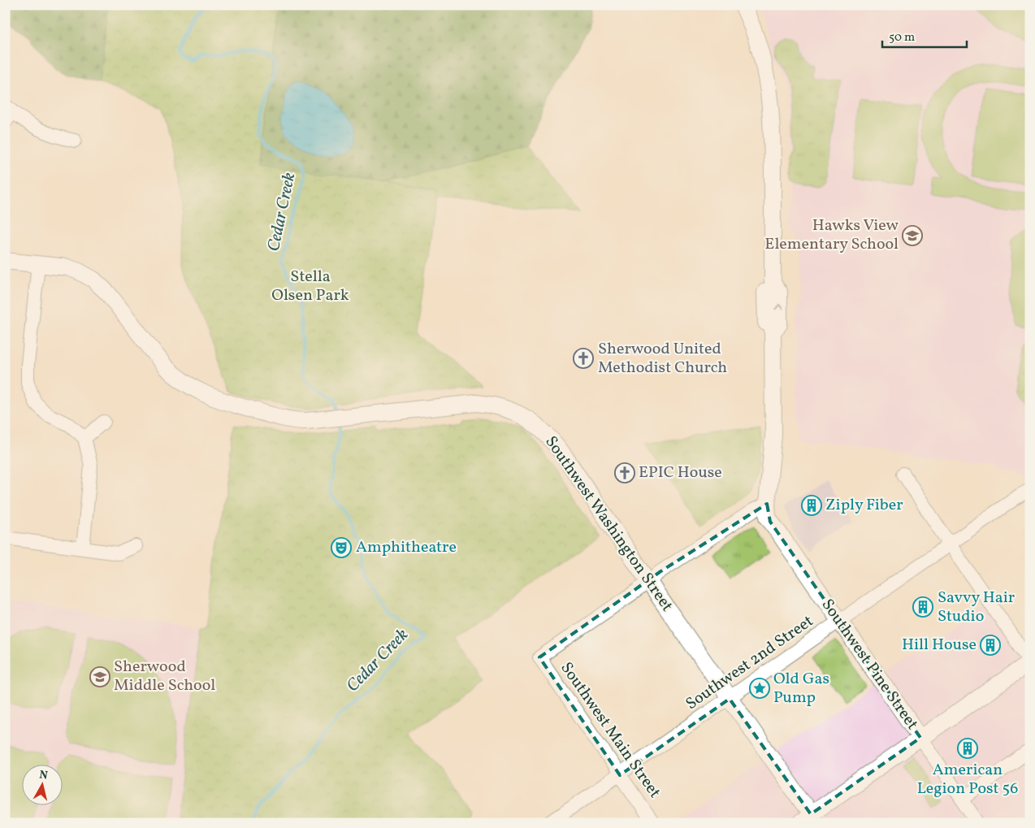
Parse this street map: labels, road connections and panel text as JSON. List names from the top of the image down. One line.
{"streets":{"main road":["Southwest Washington Street","Southwest Pine Street"],"street":["Southwest 2nd Street","Southwest Main Street"]},"crossings":[["Southwest Washington Street","Southwest 2nd Street"],["Southwest Washington Street","Southwest Main Street"],["Southwest 2nd Street","Southwest Pine Street"],["Southwest 2nd Street","Southwest Main Street"]],"water":["Cedar Creek"],"parks":["Stella Olsen Park"],"places":{"school or university":["Hawks View Elementary School","Sherwood Middle School"],"church":["Sherwood United Methodist Church","EPIC House"],"building":["Ziply Fiber","Savvy Hair Studio","Hill House","American Legion Post 56"],"theatre":["Amphitheatre"],"place":["Old Gas Pump"]},"scale_bar":"50 m","north":"top"}
